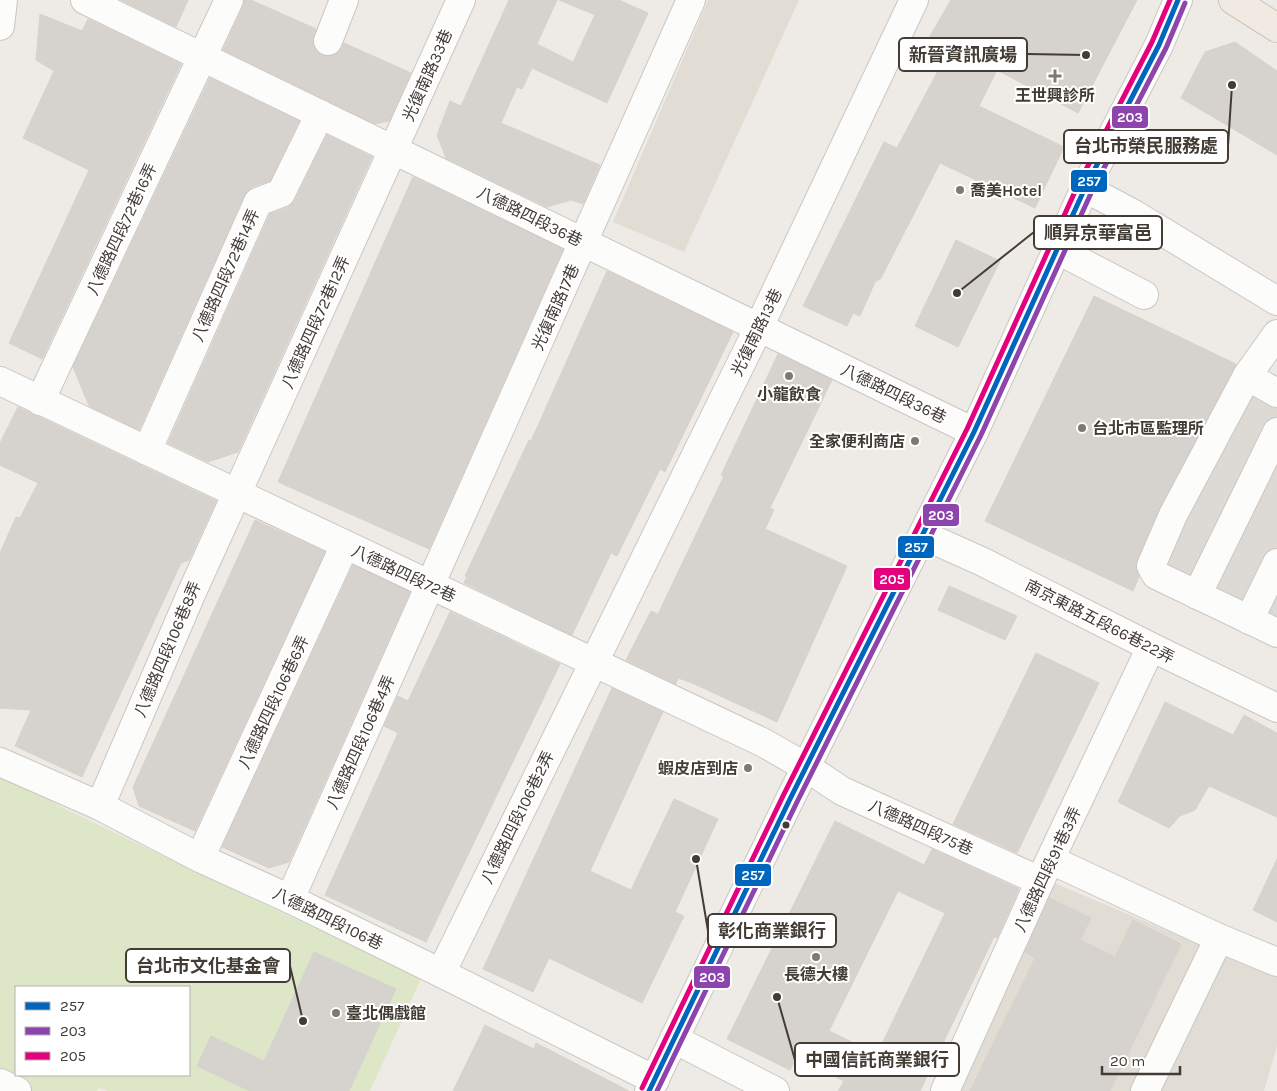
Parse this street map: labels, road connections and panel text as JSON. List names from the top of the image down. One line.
{"streets":{"street":["光復南路33巷","八德路四段36巷","八德路四段72巷16弄","八德路四段72巷14弄","光復南路17巷","八德路四段72巷12弄","光復南路13巷","八德路四段72巷","南京東路五段66巷22弄","八德路四段106巷8弄","八德路四段106巷6弄","八德路四段106巷4弄","八德路四段106巷2弄","八德路四段75巷","八德路四段91巷3弄","八德路四段106巷"]},"crossings":[["光復南路33巷","八德路四段36巷"],["光復南路33巷","八德路四段72巷12弄"],["八德路四段36巷","八德路四段72巷16弄"],["八德路四段36巷","八德路四段72巷14弄"],["八德路四段36巷","光復南路17巷"],["八德路四段36巷","八德路四段72巷12弄"],["八德路四段36巷","光復南路13巷"],["八德路四段72巷16弄","八德路四段72巷"],["八德路四段72巷14弄","八德路四段72巷"],["光復南路17巷","八德路四段72巷"],["光復南路17巷","八德路四段106巷4弄"],["八德路四段72巷12弄","八德路四段72巷"],["八德路四段72巷12弄","八德路四段106巷8弄"],["光復南路13巷","八德路四段72巷"],["光復南路13巷","八德路四段106巷2弄"],["八德路四段72巷","八德路四段106巷8弄"],["八德路四段72巷","八德路四段106巷6弄"],["八德路四段72巷","八德路四段106巷4弄"],["八德路四段72巷","八德路四段106巷2弄"],["八德路四段72巷","八德路四段75巷"],["南京東路五段66巷22弄","八德路四段91巷3弄"],["八德路四段106巷8弄","八德路四段106巷"],["八德路四段106巷6弄","八德路四段106巷"],["八德路四段106巷4弄","八德路四段106巷"],["八德路四段106巷2弄","八德路四段106巷"],["八德路四段75巷","八德路四段91巷3弄"]],"places":{"other":["新晉資訊廣場","台北市榮民服務處","喬美Hotel","順昇京華富邑","小龍飲食","台北市區監理所","全家便利商店","蝦皮店到店","彰化商業銀行","長德大樓","中國信託商業銀行","臺北偶戲館","台北市文化基金會"],"health":["王世興診所"]},"lines":["transit line 257","transit line 205","transit line 203"],"legend":["257","203","205"],"scale_bar":"20 m"}
